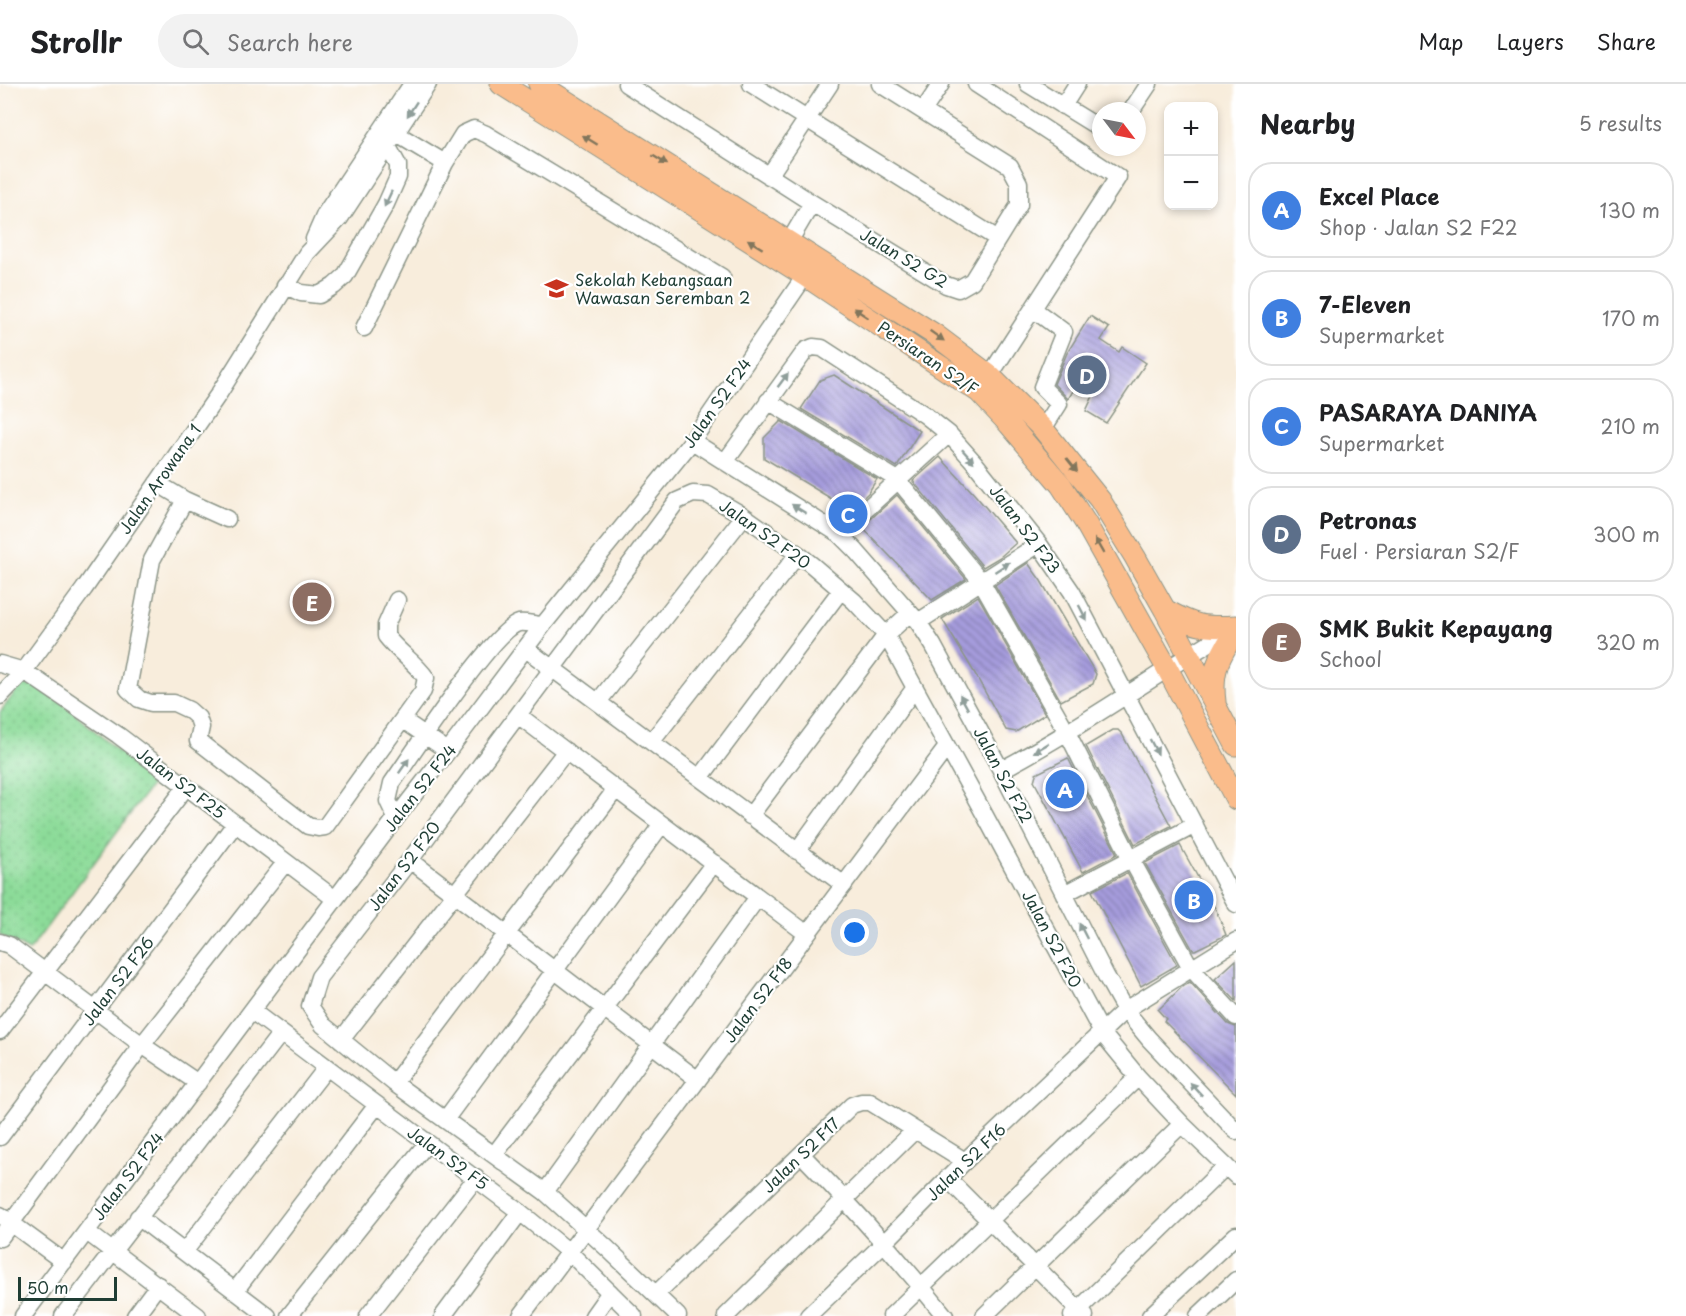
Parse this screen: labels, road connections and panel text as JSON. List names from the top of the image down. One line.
{"streets":{"main road":["Persiaran S2/F"],"street":["Jalan S2 G2","Jalan S2 F24","Jalan Arowana 1","Jalan S2 F23","Jalan S2 F20","Jalan S2 F22","Jalan S2 F25","Jalan S2 F26","Jalan S2 F18","Jalan S2 F17","Jalan S2 F5","Jalan S2 F16"]},"crossings":[["Persiaran S2/F","Jalan S2 F24"],["Jalan S2 F24","Jalan S2 F22"],["Jalan S2 F24","Jalan S2 F25"],["Jalan S2 F24","Jalan S2 F5"],["Jalan Arowana 1","Jalan S2 F25"],["Jalan S2 F23","Jalan S2 F22"],["Jalan S2 F20","Jalan S2 F18"],["Jalan S2 F20","Jalan S2 F16"],["Jalan S2 F22","Jalan S2 F16"],["Jalan S2 F25","Jalan S2 F26"],["Jalan S2 F18","Jalan S2 F5"],["Jalan S2 F17","Jalan S2 F16"]],"places":{"school or university":["Sekolah Kebangsaan Wawasan Seremban 2"]},"scale_bar":"50 m","north":"bottom right","page":{"header":"Strollr","search":"Search here","nav":["Map","Layers","Share"],"heading":["Nearby","5 results"],"map_buttons":["+","−"],"list":[{"mark":"A","name":"Excel Place","note":"Shop · Jalan S2 F22","value":"130 m"},{"mark":"B","name":"7-Eleven","note":"Supermarket","value":"170 m"},{"mark":"C","name":"PASARAYA DANIYA","note":"Supermarket","value":"210 m"},{"mark":"D","name":"Petronas","note":"Fuel · Persiaran S2/F","value":"300 m"},{"mark":"E","name":"SMK Bukit Kepayang","note":"School","value":"320 m"}],"pins":["D","C","E","A","B"],"scale":"50 m"}}
